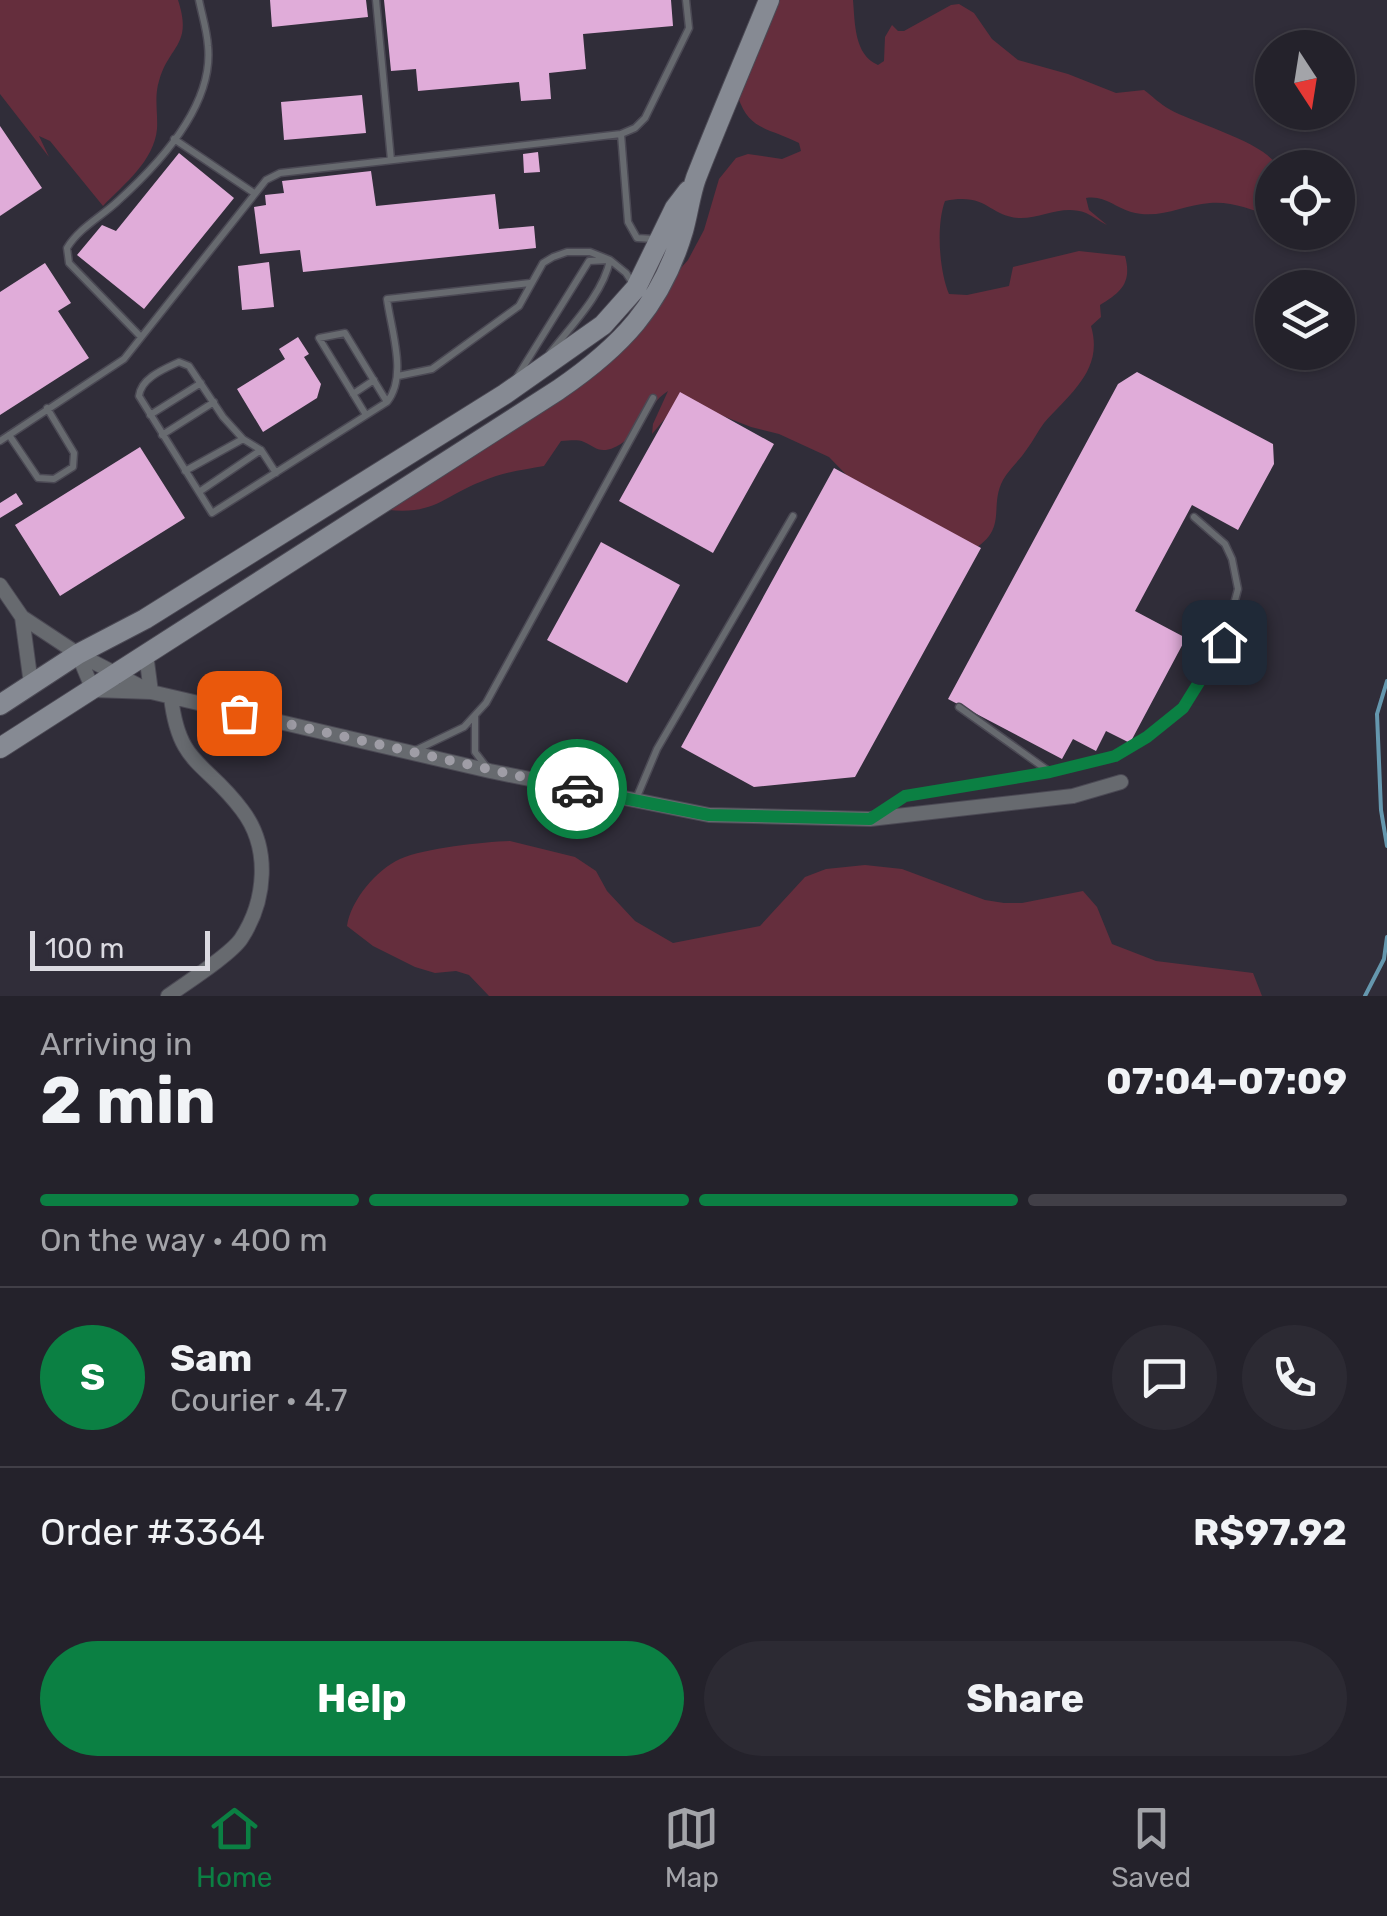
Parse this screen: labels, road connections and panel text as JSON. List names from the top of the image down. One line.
{"scale_bar":"100 m","north":"bottom","page":{"scale":"100 m","heading":["2 min","Arriving in","07:04–07:09"],"panel":["Sam","Courier · 4.7","Order #3364","R$97.92"],"bar":"On the way · 400 m","round":"S","buttons":["Help","Share"],"tabs":["Home","Map","Saved"]}}
